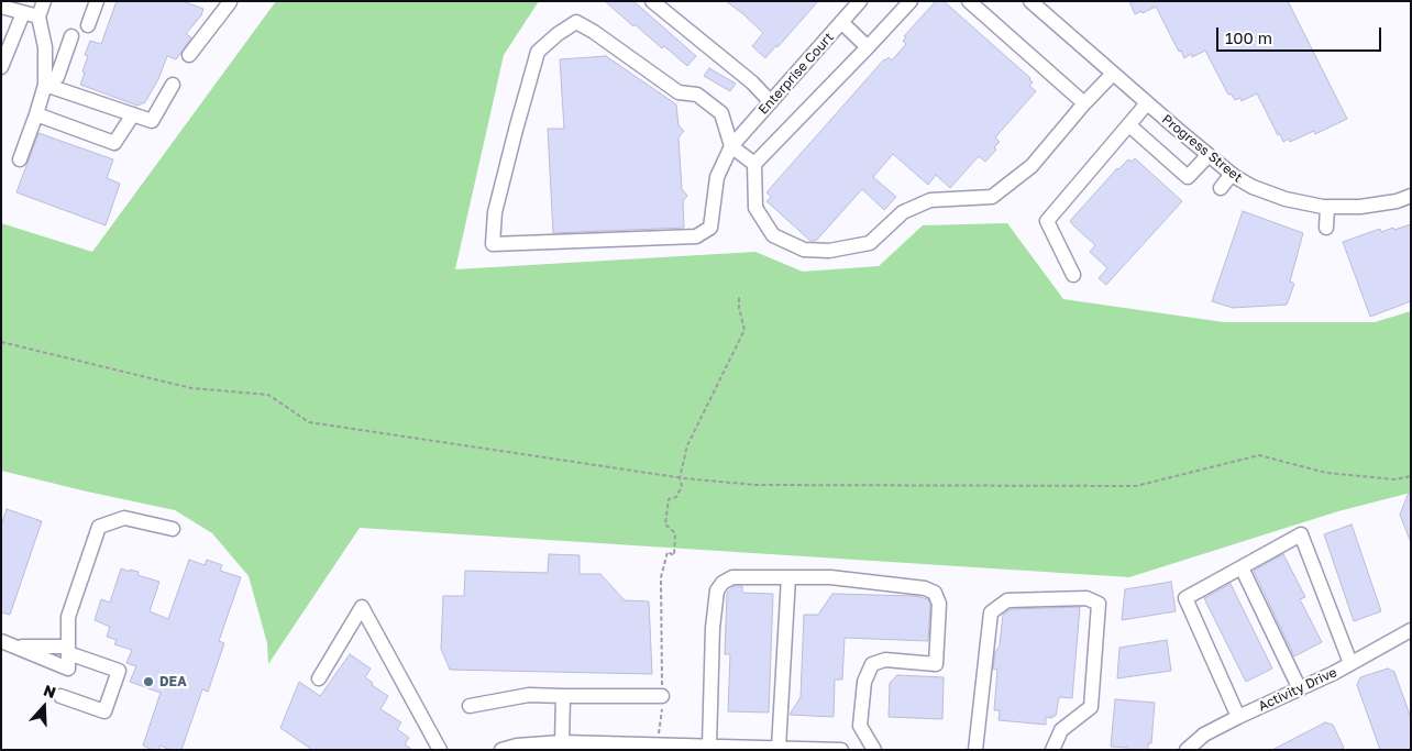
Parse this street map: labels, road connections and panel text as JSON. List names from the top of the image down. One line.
{"streets":{"street":["Enterprise Court","Progress Street","Activity Drive"]},"places":["DEA"],"scale_bar":"100 m","north":"top"}
